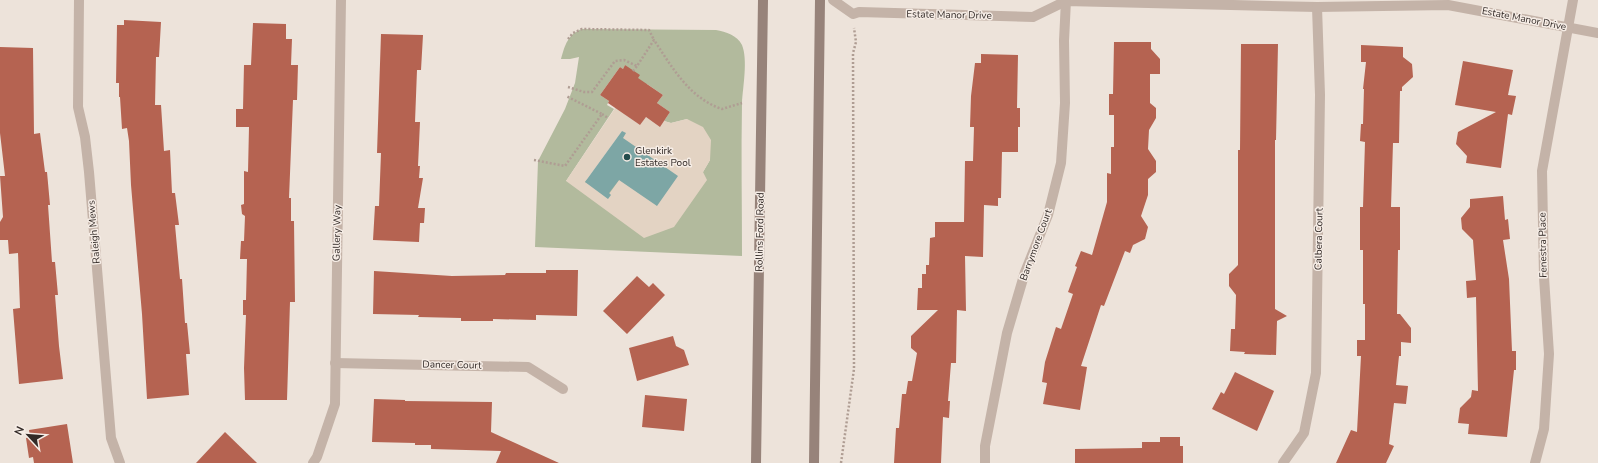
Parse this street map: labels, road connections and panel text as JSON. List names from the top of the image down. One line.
{"streets":{"main road":["Rollins Ford Road"],"street":["Estate Manor Drive","Raleigh Mews","Gallery Way","Calbera Court","Barrymore Court","Fenestra Place","Dancer Court"]},"crossings":[["Estate Manor Drive","Calbera Court"],["Estate Manor Drive","Barrymore Court"],["Estate Manor Drive","Fenestra Place"],["Gallery Way","Dancer Court"]],"places":["Glenkirk Estates Pool"],"north":"top left"}
